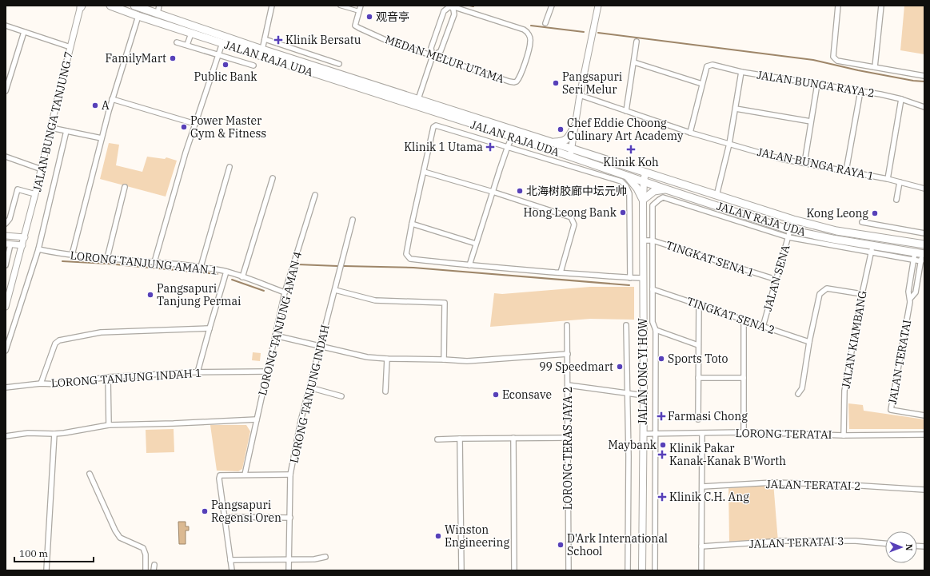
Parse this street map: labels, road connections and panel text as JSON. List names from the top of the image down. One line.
{"streets":{"main road":["JALAN RAJA UDA","JALAN ONG YI HOW"],"street":["MEDAN MELUR UTAMA","JALAN BUNGA RAYA 2","JALAN BUNGA TANJUNG 7","JALAN BUNGA RAYA 1","TINGKAT SENA 1","LORONG TANJUNG AMAN 1","JALAN SENA","TINGKAT SENA 2","LORONG TANJUNG AMAN 4","JALAN KIAMBANG","JALAN TERATAI","LORONG TANJUNG INDAH 1","LORONG TANJUNG INDAH","LORONG TERATAI","LORONG TERAS JAYA 2","JALAN TERATAI 2","JALAN TERATAI 3"]},"crossings":[["JALAN RAJA UDA","JALAN SENA"],["JALAN RAJA UDA","JALAN KIAMBANG"],["JALAN RAJA UDA","JALAN TERATAI"],["JALAN RAJA UDA","JALAN ONG YI HOW"],["TINGKAT SENA 1","JALAN SENA"],["TINGKAT SENA 1","JALAN ONG YI HOW"],["LORONG TANJUNG AMAN 1","LORONG TANJUNG AMAN 4"],["JALAN SENA","TINGKAT SENA 2"],["TINGKAT SENA 2","JALAN ONG YI HOW"],["LORONG TANJUNG AMAN 4","LORONG TANJUNG INDAH 1"],["JALAN KIAMBANG","LORONG TERATAI"],["JALAN ONG YI HOW","LORONG TERATAI"]],"places":{"other":["观音亭","FamilyMart","Public Bank","Pangsapuri Seri Melur","A","Power Master Gym & Fitness","Chef Eddie Choong Culinary Art Academy","北海树胶廊中坛元帅","Hong Leong Bank","Kong Leong","Pangsapuri Tanjung Permai","Sports Toto","99 Speedmart","Econsave","Maybank","Pangsapuri Regensi Oren","Winston Engineering","D'Ark International School"],"health":["Klinik Bersatu","Klinik 1 Utama","Klinik Koh","Farmasi Chong","Klinik Pakar Kanak-Kanak B'Worth","Klinik C.H. Ang"]},"scale_bar":"100 m","north":"right"}
